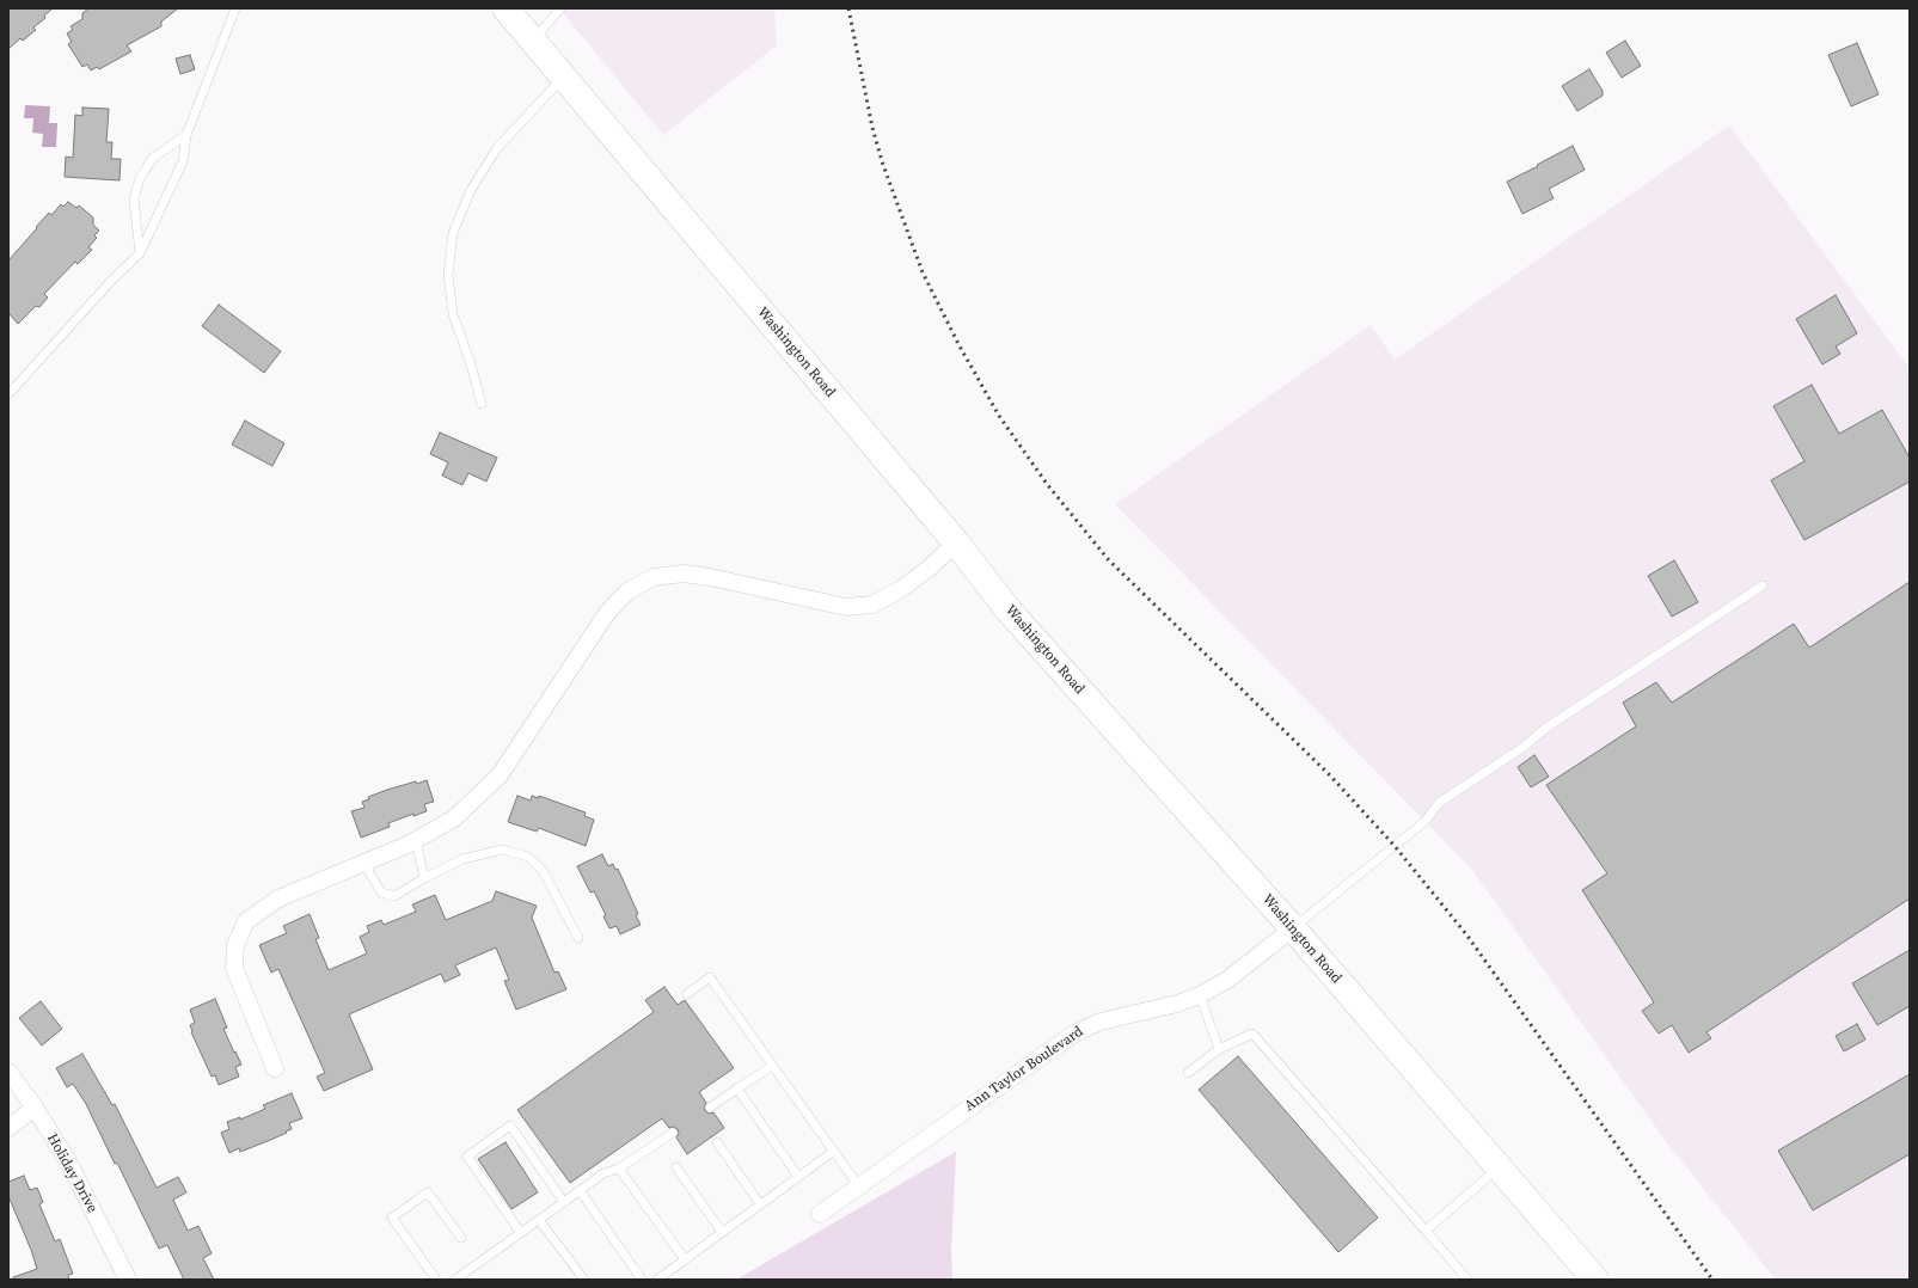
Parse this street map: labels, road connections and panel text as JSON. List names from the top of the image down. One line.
{"streets":{"main road":["Washington Road"],"street":["Ann Taylor Boulevard","Holiday Drive"]},"crossings":[["Washington Road","Ann Taylor Boulevard"]]}
